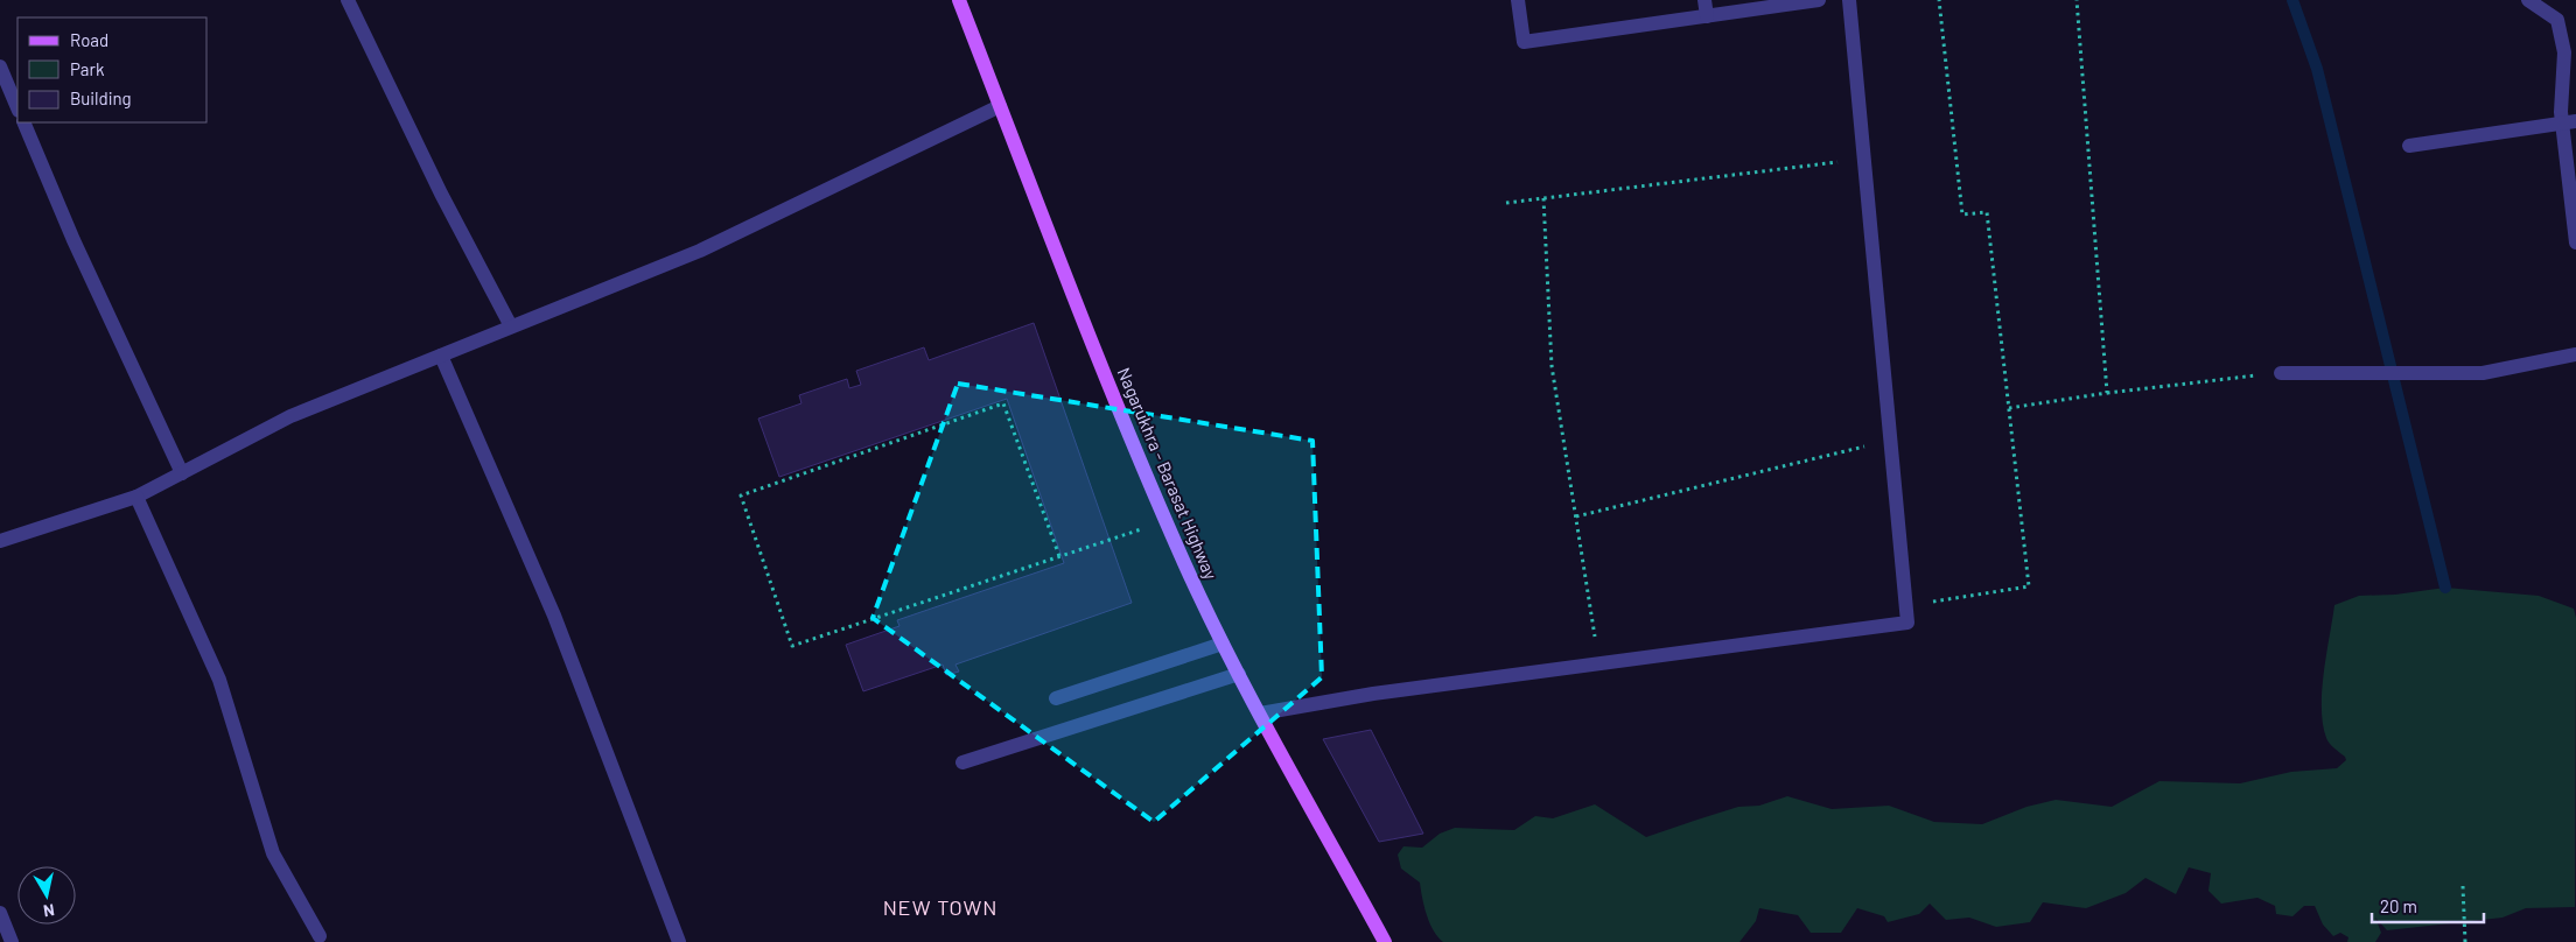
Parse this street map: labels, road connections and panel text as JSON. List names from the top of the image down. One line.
{"streets":{"main road":["Nagarukhra - Barasat Highway"]},"districts":["NEW TOWN"],"legend":["Road","Park","Building"],"scale_bar":"20 m","north":"bottom"}
